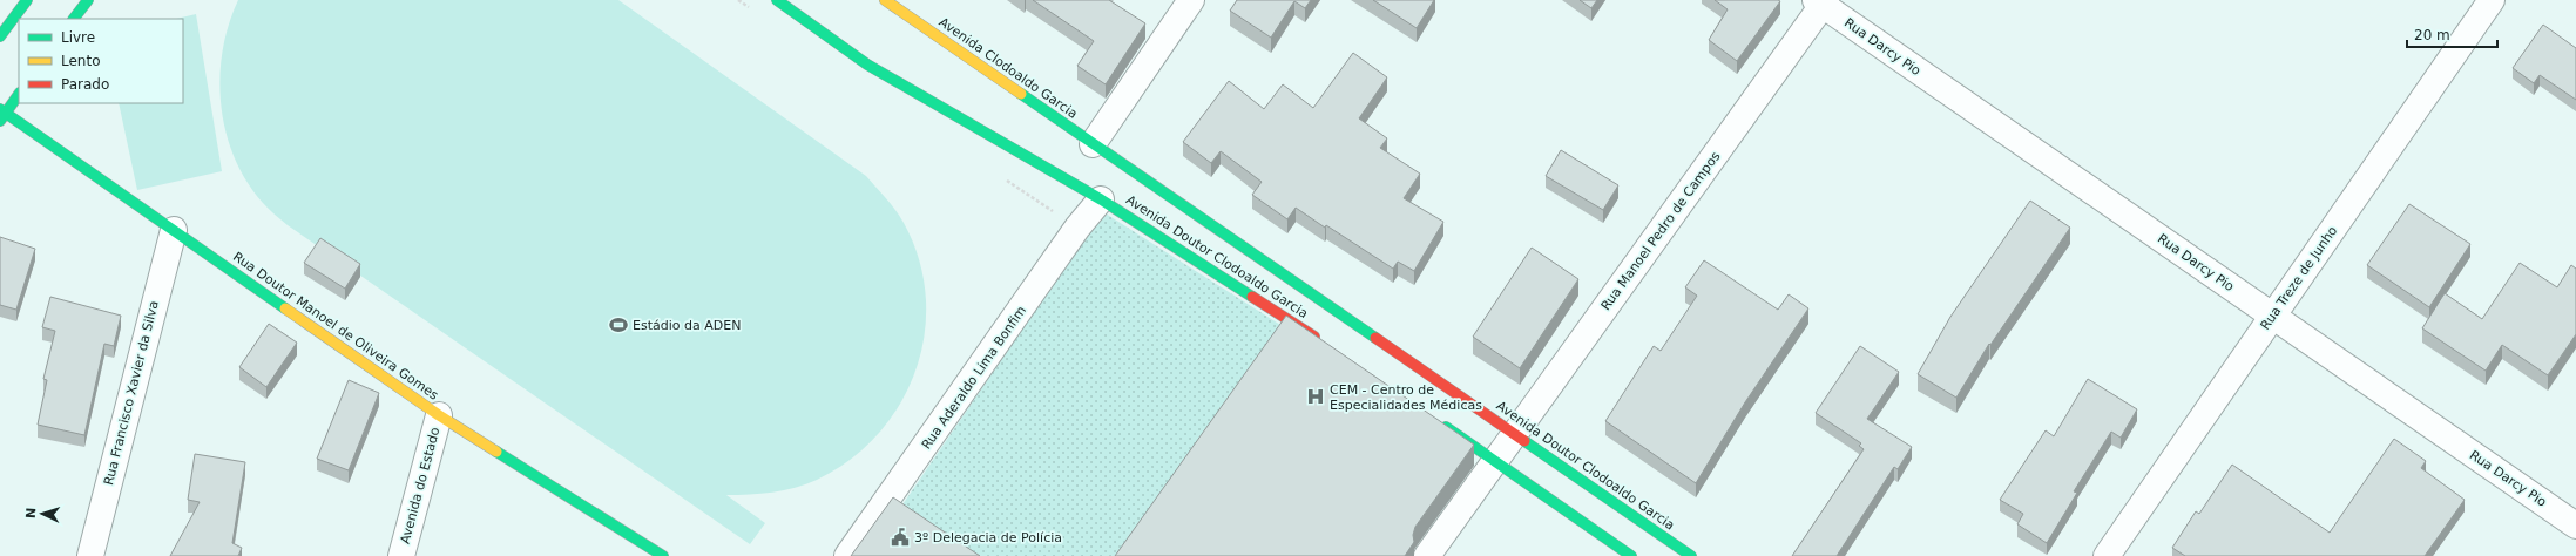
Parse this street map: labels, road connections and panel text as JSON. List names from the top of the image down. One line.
{"streets":{"main road":["Avenida Clodoaldo Garcia","Avenida Doutor Clodoaldo Garcia","Rua Doutor Manoel de Oliveira Gomes"],"street":["Rua Darcy Pio","Rua Manoel Pedro de Campos","Rua Treze de Junho","Rua Aderaldo Lima Bonfim","Rua Francisco Xavier da Silva","Avenida do Estado"]},"crossings":[["Rua Darcy Pio","Rua Manoel Pedro de Campos"],["Rua Darcy Pio","Rua Treze de Junho"],["Avenida Clodoaldo Garcia","Avenida Doutor Clodoaldo Garcia"],["Rua Manoel Pedro de Campos","Avenida Doutor Clodoaldo Garcia"],["Avenida Doutor Clodoaldo Garcia","Rua Aderaldo Lima Bonfim"],["Rua Doutor Manoel de Oliveira Gomes","Rua Francisco Xavier da Silva"],["Rua Doutor Manoel de Oliveira Gomes","Avenida do Estado"]],"places":{"sports":["Estádio da ADEN"],"hospital":["CEM - Centro de Especialidades Médicas"],"public building":["3º Delegacia de Polícia"]},"legend":["Livre","Lento","Parado"],"scale_bar":"20 m","north":"left"}
